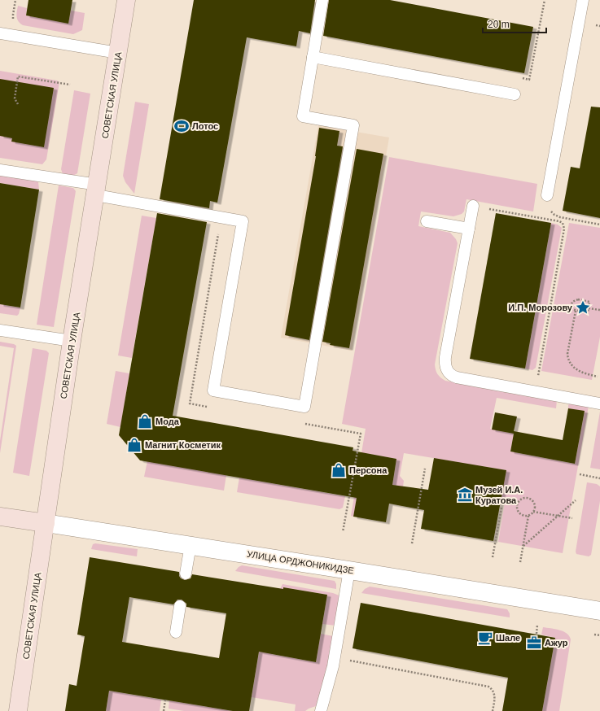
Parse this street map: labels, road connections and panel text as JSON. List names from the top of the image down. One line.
{"streets":{"street":["СОВЕТСКАЯ УЛИЦА","УЛИЦА ОРДЖОНИКИДЗЕ"]},"crossings":[["СОВЕТСКАЯ УЛИЦА","УЛИЦА ОРДЖОНИКИДЗЕ"]],"places":{"sports":["Лотос"],"place":["И.П. Морозову"],"shop":["Мода","Магнит Косметик","Персона"],"museum":["Музей И.А. Куратова"],"cafe":["Шале"],"office":["Ажур"]},"scale_bar":"20 m"}
